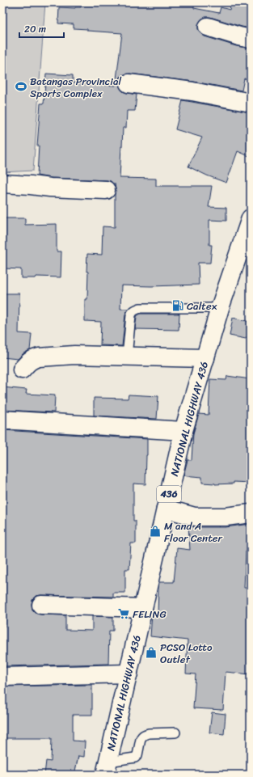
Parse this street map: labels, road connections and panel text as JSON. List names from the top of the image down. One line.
{"streets":{"street":["NATIONAL HIGHWAY 436","436"]},"places":{"sports":["Batangas Provincial Sports Complex"],"fuel station":["Caltex"],"shop":["M and A Floor Center","PCSO Lotto Outlet"],"supermarket":["FELING"]},"scale_bar":"20 m"}
